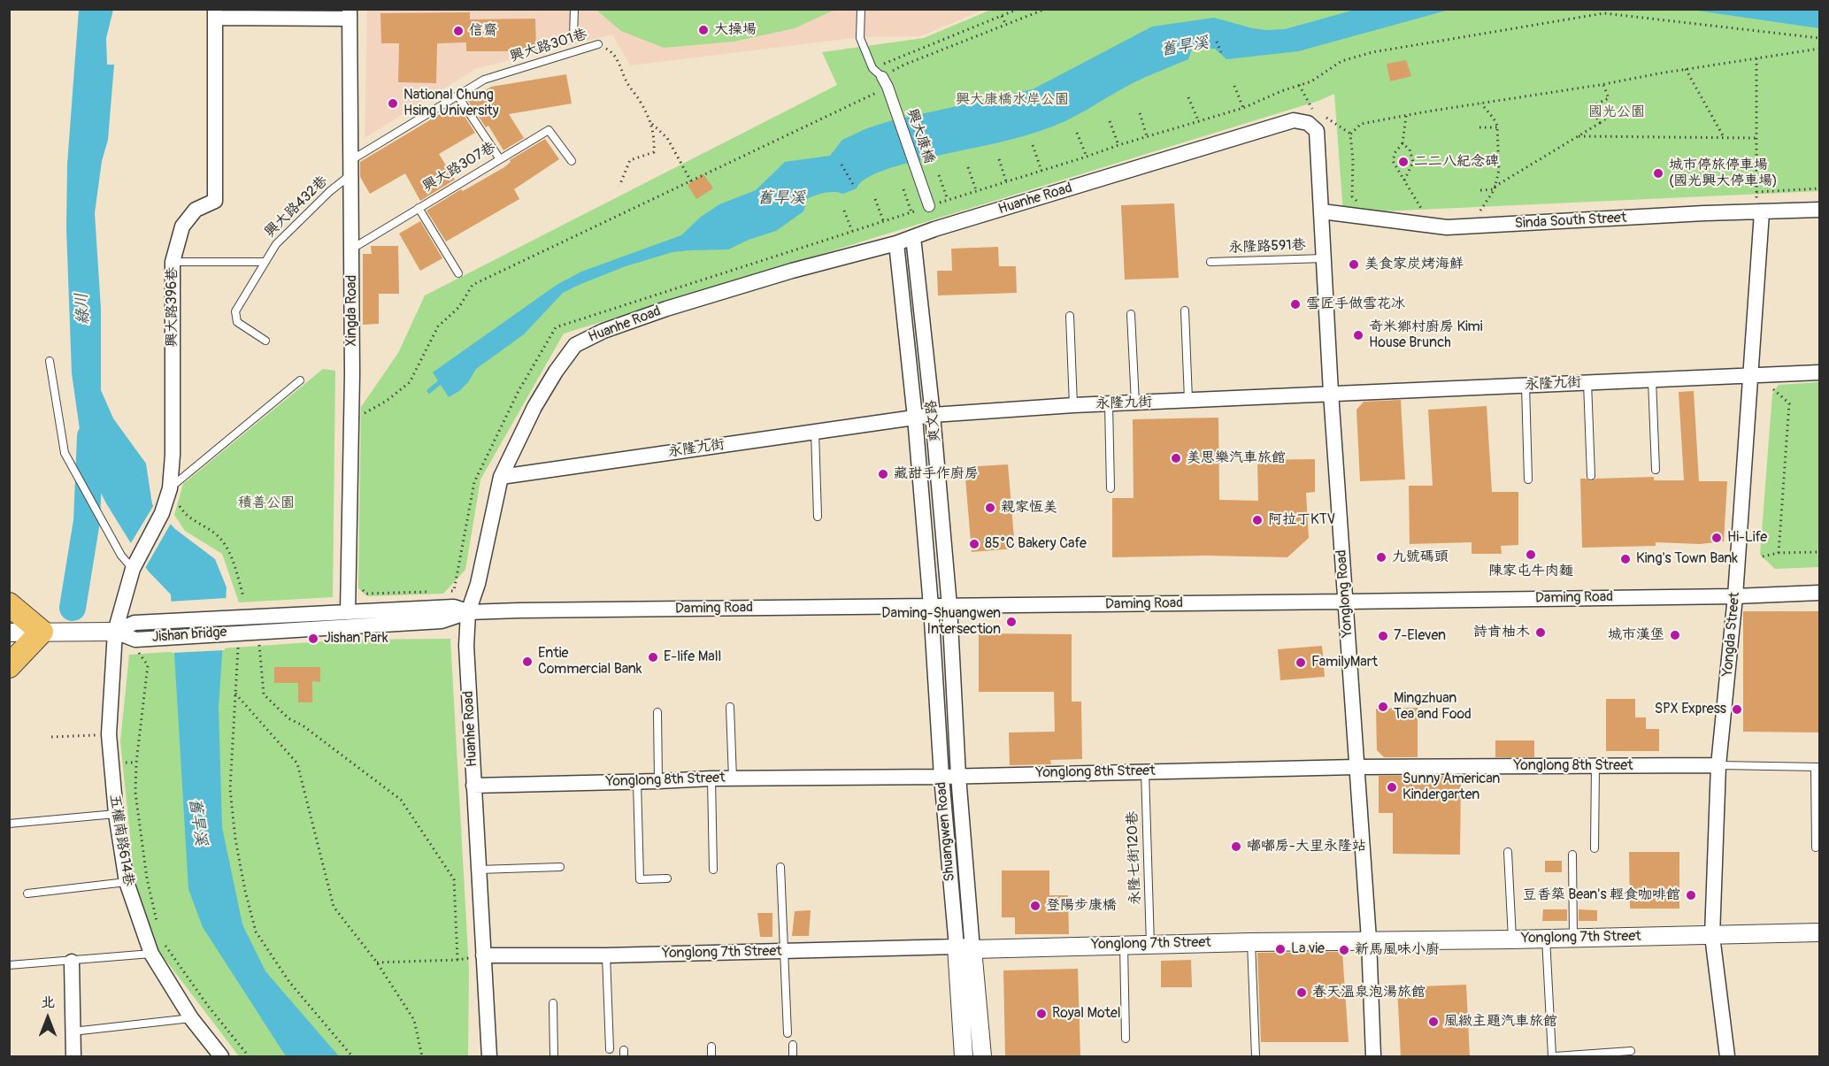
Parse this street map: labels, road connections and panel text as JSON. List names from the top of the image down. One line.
{"streets":{"street":["興大康橋","Huanhe Road","Sinda South Street","興大路396巷","Xingda Road","永隆九街","爽文路","Yonglong Road","Daming Road","Yongda Street","Jishan bridge","Yonglong 8th Street","Shuangwen Road","五權南路614巷","Yonglong 7th Street"],"lane":["興大路301巷","興大路307巷","興大路432巷","永隆路591巷","永隆七街120巷"]},"crossings":[["興大路301巷","興大路432巷"],["興大路301巷","Xingda Road"],["興大路307巷","Xingda Road"],["Huanhe Road","永隆九街"],["Huanhe Road","爽文路"],["Huanhe Road","Yonglong Road"],["Huanhe Road","Daming Road"],["Huanhe Road","Yonglong 8th Street"],["Huanhe Road","Yonglong 7th Street"],["興大路432巷","Xingda Road"],["Sinda South Street","Yonglong Road"],["Sinda South Street","Yongda Street"],["永隆路591巷","Yonglong Road"],["興大路396巷","Xingda Road"],["興大路396巷","五權南路614巷"],["Xingda Road","Daming Road"],["永隆九街","爽文路"],["永隆九街","Yonglong Road"],["永隆九街","Yongda Street"],["爽文路","Daming Road"],["爽文路","Shuangwen Road"],["Yonglong Road","Daming Road"],["Yonglong Road","Yonglong 8th Street"],["Yonglong Road","Yonglong 7th Street"],["Daming Road","Yongda Street"],["Daming Road","Jishan bridge"],["Daming Road","Shuangwen Road"],["Yongda Street","Yonglong 8th Street"],["Yongda Street","Yonglong 7th Street"],["Jishan bridge","五權南路614巷"],["Yonglong 8th Street","Shuangwen Road"],["Yonglong 8th Street","永隆七街120巷"],["Shuangwen Road","Yonglong 7th Street"],["永隆七街120巷","Yonglong 7th Street"]],"water":["舊旱溪","綠川"],"parks":["興大康橋水岸公園","國光公園","積善公園"],"places":["大操場","信齋","National Chung Hsing University","二二八紀念碑","城市停旅停車場 (國光興大停車場)","美食家炭烤海鮮","雪匠手做雪花冰","奇米鄉村廚房 Kimi House Brunch","美思樂汽車旅館","藏甜手作廚房","親家恆美","阿拉丁KTV","Hi-Life","85°C Bakery Cafe","陳家屯牛肉麵","九號碼頭","King's Town Bank","Daming-Shuangwen Intersection","詩肯柚木","城市漢堡","7-Eleven","Jishan Park","E-life Mall","Entie Commercial Bank","FamilyMart","Mingzhuan Tea and Food","SPX Express","Sunny American Kindergarten","嘟嘟房-大里永隆站","豆香築 Bean's 輕食咖啡館","登陽步康橋","La vie","新馬風味小廚","春天溫泉泡湯旅館","Royal Motel","風緻主題汽車旅館"],"north":"top"}
